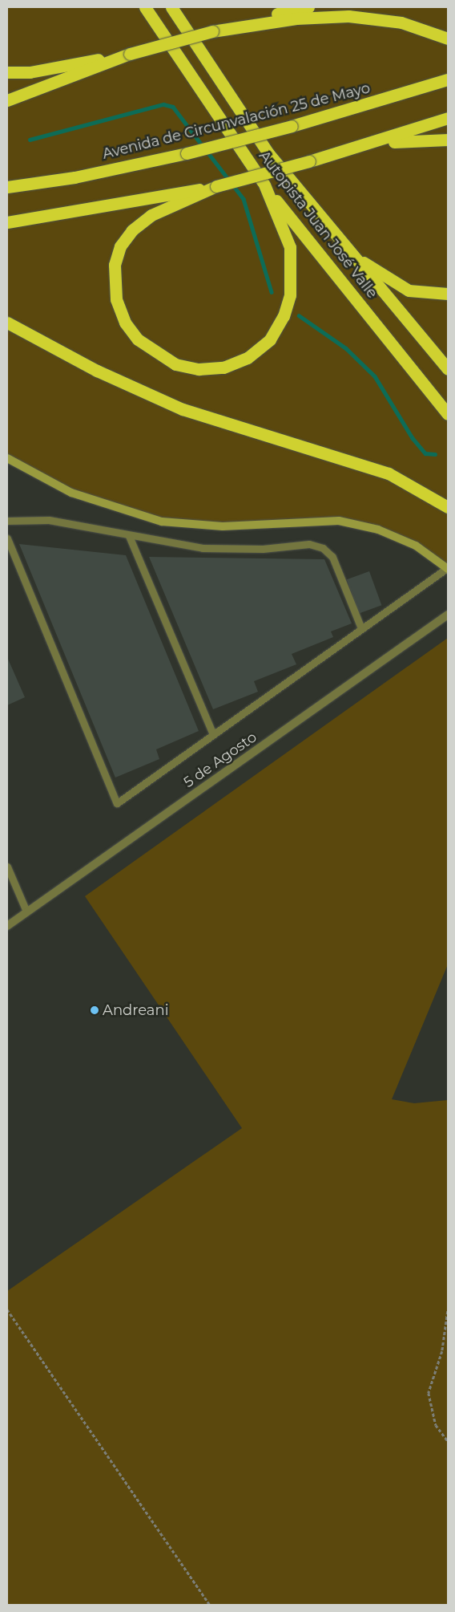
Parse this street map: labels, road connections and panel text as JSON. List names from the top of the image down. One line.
{"streets":{"highway":["Avenida de Circunvalación 25 de Mayo","Autopista Juan José Valle"],"street":["5 de Agosto"]},"places":["Andreani"]}
